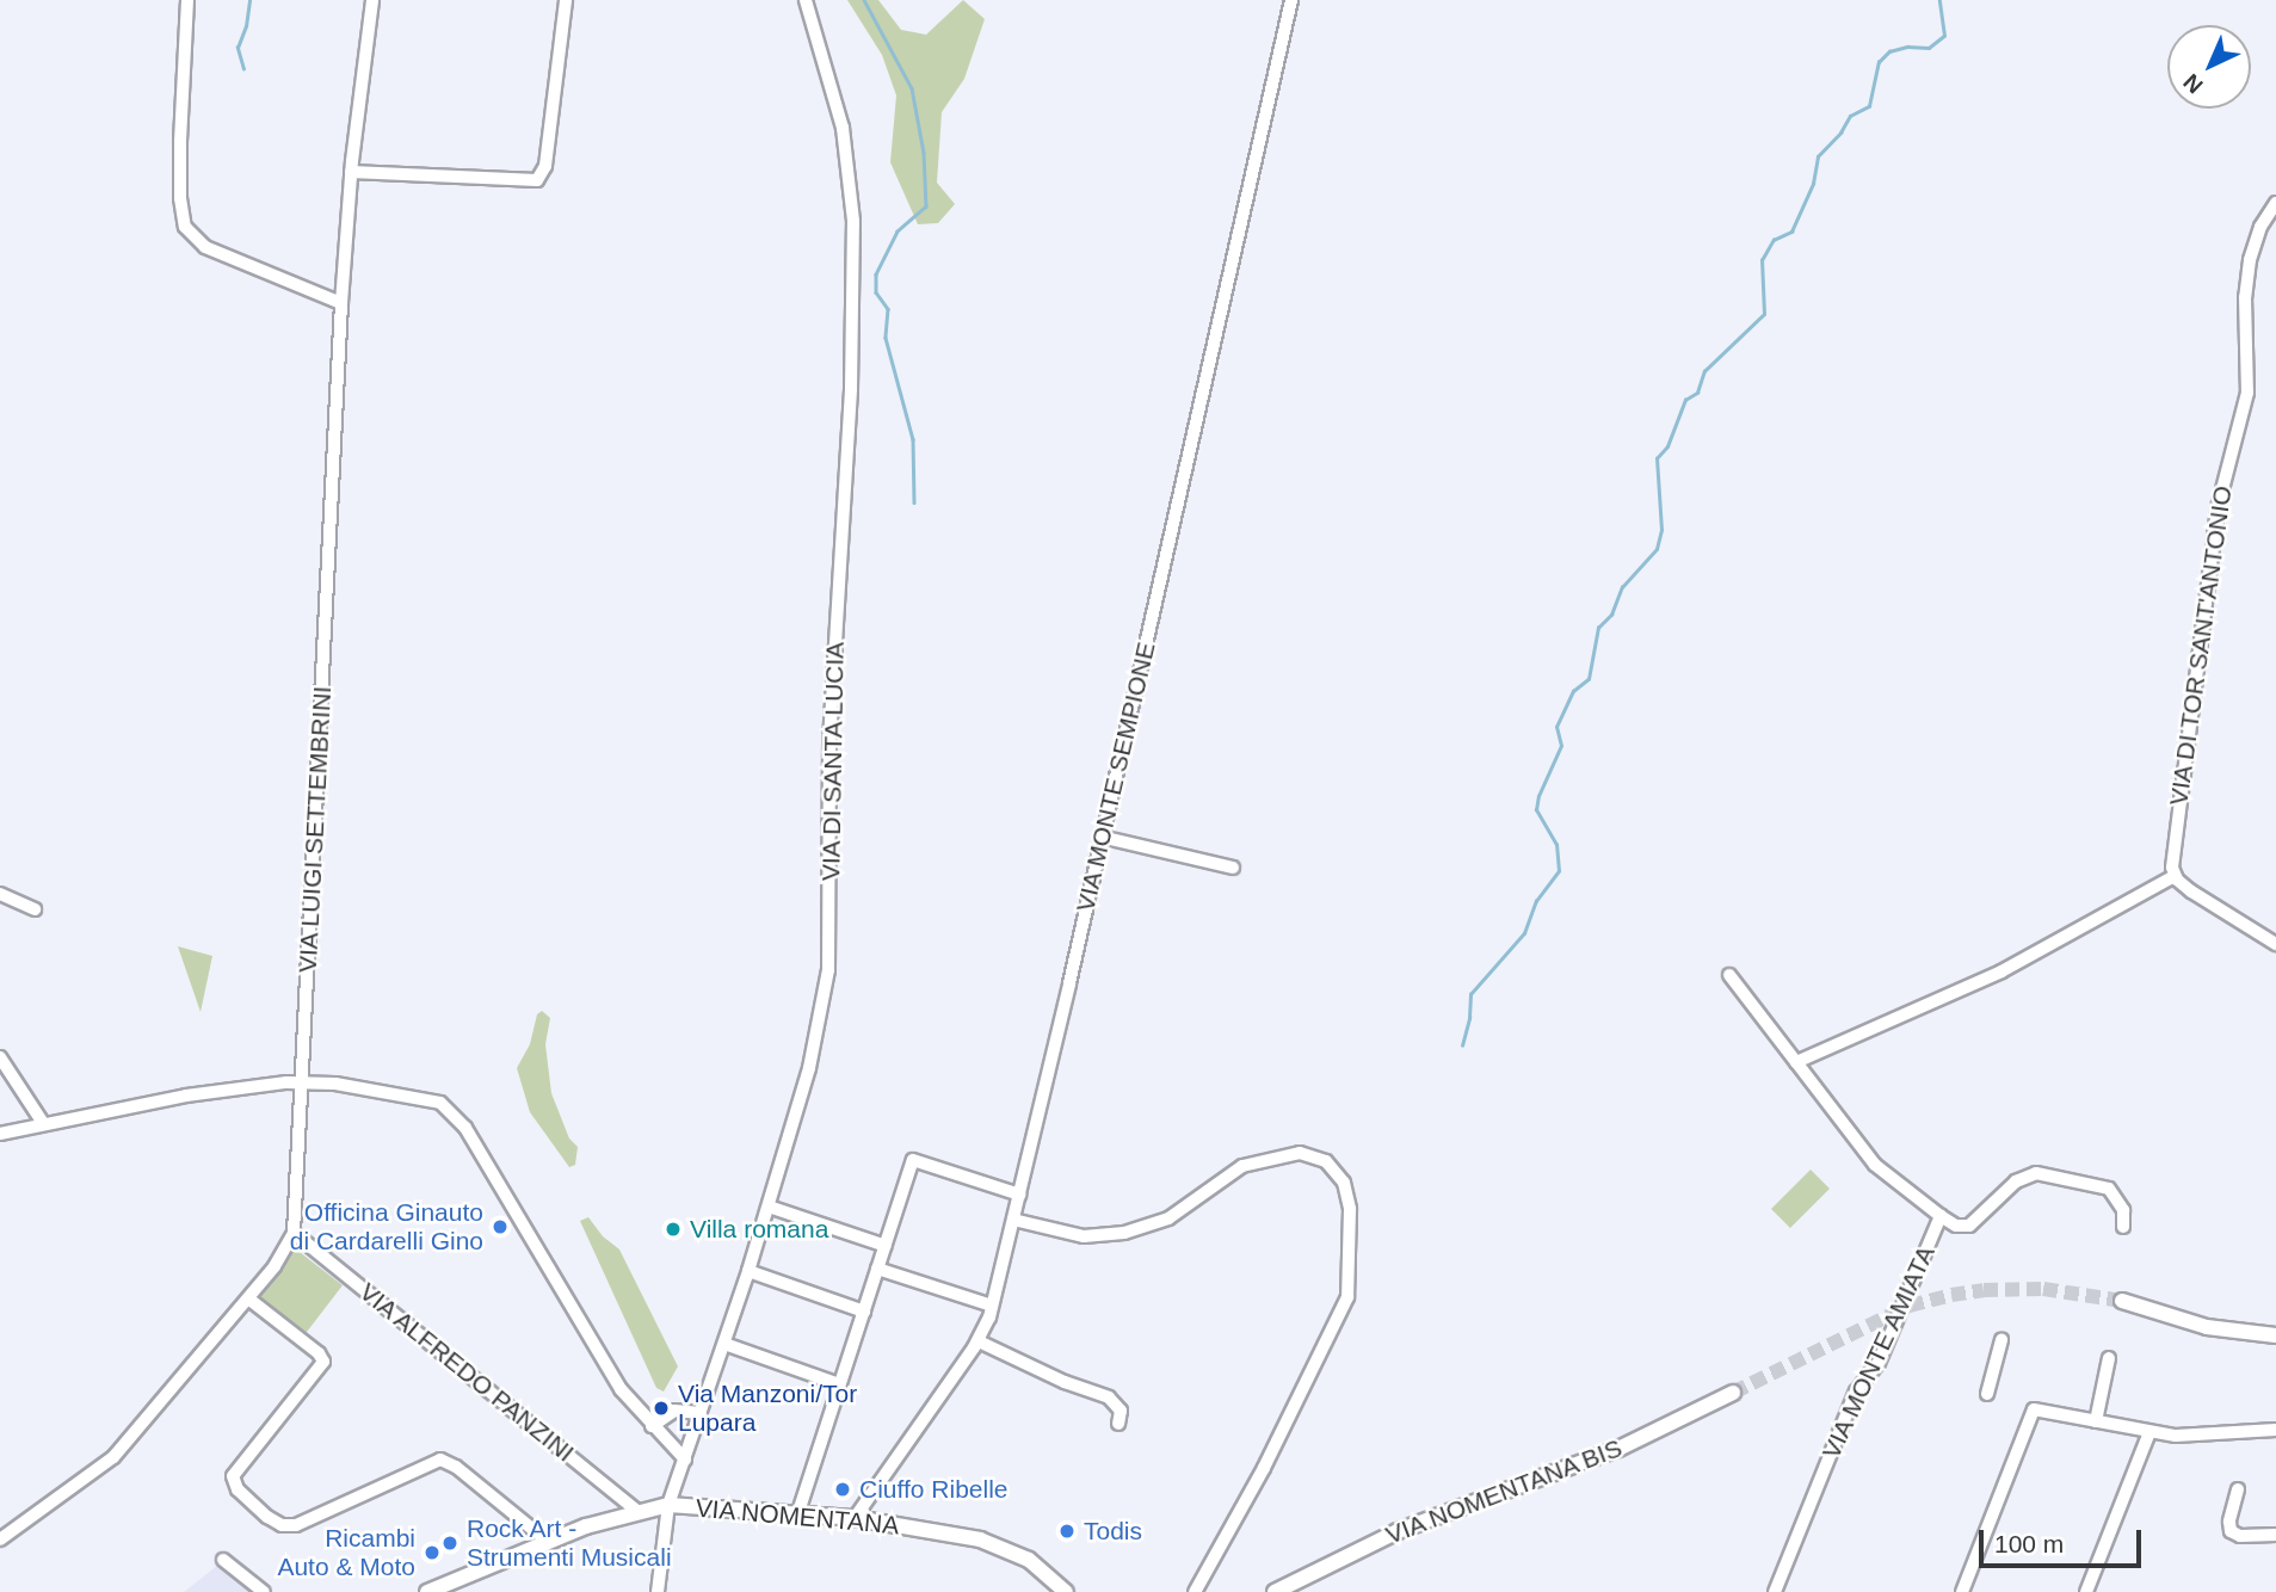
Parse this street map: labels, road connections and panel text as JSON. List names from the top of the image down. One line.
{"streets":{"main road":["VIA NOMENTANA BIS","VIA NOMENTANA"],"street":["VIA DI TOR SANT'ANTONIO","VIA DI SANTA LUCIA","VIA MONTE SEMPIONE","VIA LUIGI SETTEMBRINI","VIA MONTE AMIATA","VIA ALFREDO PANZINI"]},"crossings":[["VIA DI SANTA LUCIA","VIA NOMENTANA"],["VIA MONTE SEMPIONE","VIA NOMENTANA"],["VIA LUIGI SETTEMBRINI","VIA ALFREDO PANZINI"],["VIA ALFREDO PANZINI","VIA NOMENTANA"]],"places":["Officina Ginauto di Cardarelli Gino","Villa romana","Via Manzoni/Tor Lupara","Ciuffo Ribelle","Todis","Rock Art - Strumenti Musicali","Ricambi Auto & Moto"],"scale_bar":"100 m","north":"bottom left"}
